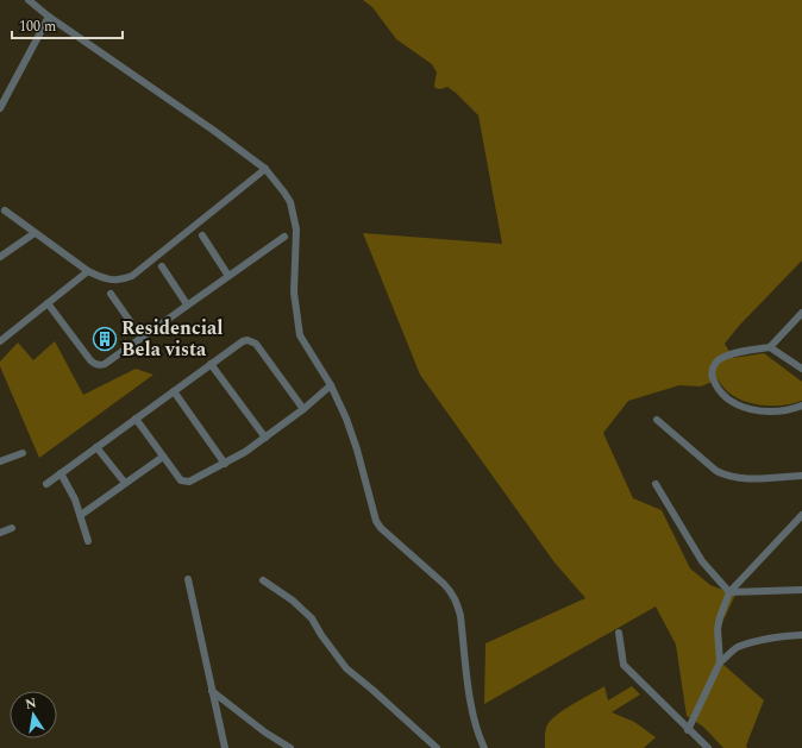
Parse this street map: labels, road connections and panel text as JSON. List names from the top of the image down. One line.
{"places":{"building":["Residencial Bela vista"]},"scale_bar":"100 m","north":"top"}
